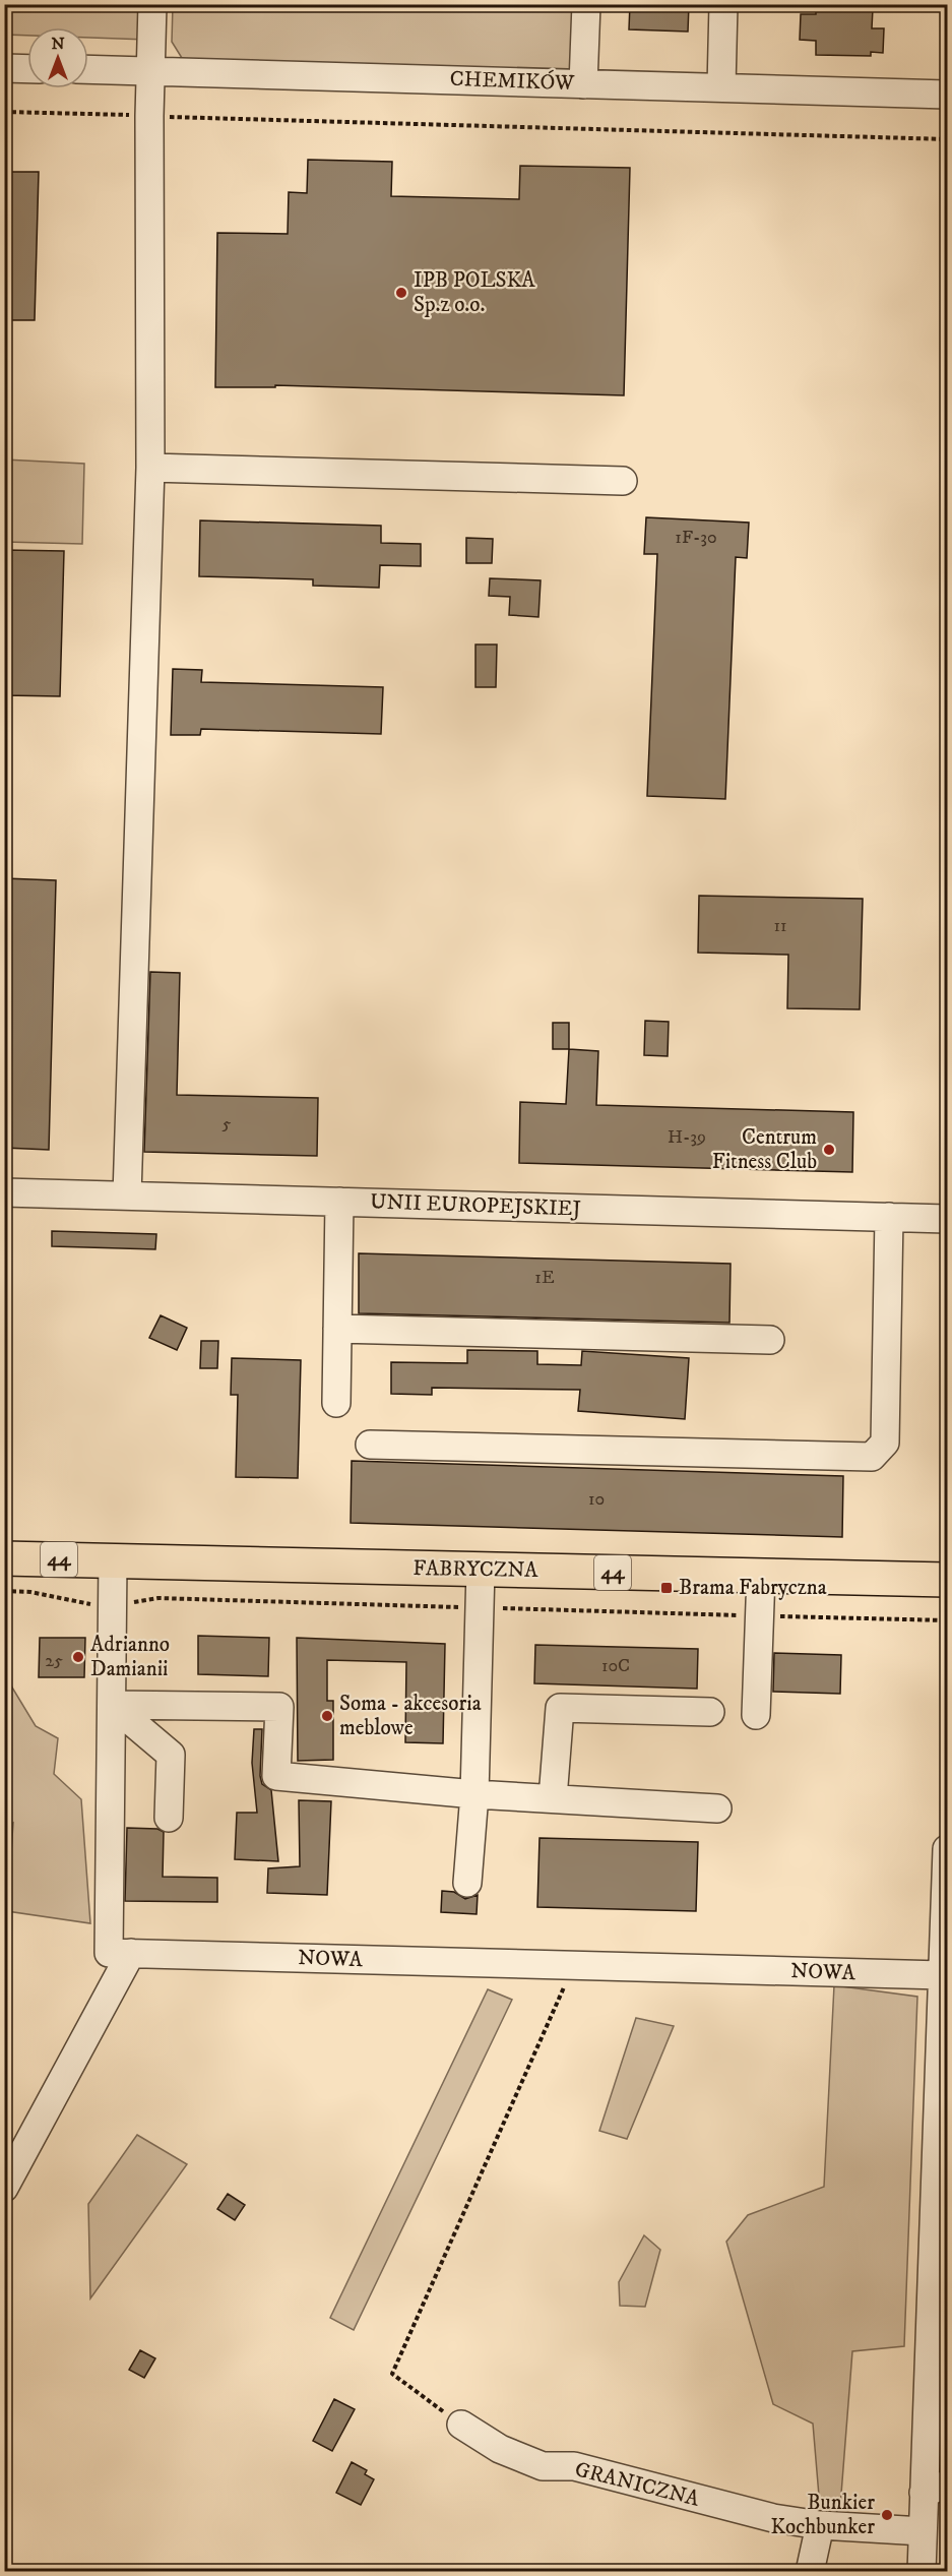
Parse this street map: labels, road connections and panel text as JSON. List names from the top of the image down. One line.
{"streets":{"main road":["44","FABRYCZNA"],"street":["CHEMIKÓW","UNII EUROPEJSKIEJ","NOWA","GRANICZNA"]},"crossings":[["FABRYCZNA","NOWA"]],"places":{"other":["IPB POLSKA Sp.z o.o.","Centrum Fitness Club","Adrianno Damianii","Soma - akcesoria meblowe","Bunkier Kochbunker"],"transit":["Brama Fabryczna"]},"house_numbers":["1F-30","11","5","H-39","1E","10","25","10C"],"north":"top"}
